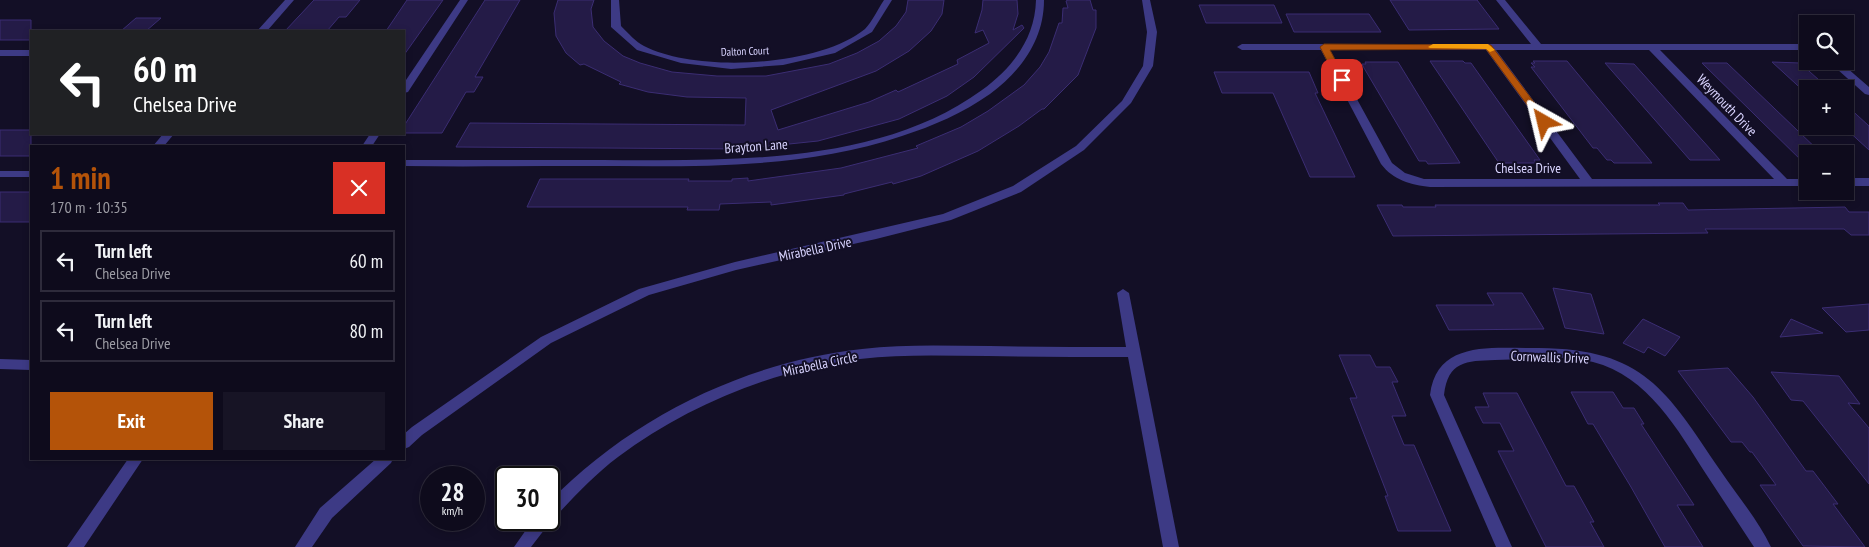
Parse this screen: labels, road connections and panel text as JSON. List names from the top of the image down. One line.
{"streets":{"street":["Dalton Court","Weymouth Drive","Brayton Lane","Chelsea Drive","Mirabella Drive","Cornwallis Drive","Mirabella Circle"]},"crossings":[["Weymouth Drive","Chelsea Drive"]],"page":{"map_buttons":["+","−"],"turn":["60 m","Chelsea Drive"],"heading":["1 min","170 m · 10:35"],"list":[{"name":"Turn left","note":"Chelsea Drive","value":"60 m"},{"name":"Turn left","note":"Chelsea Drive","value":"80 m"}],"buttons":["Exit","Share"],"speed":"28 km/h","limit":"30"}}
